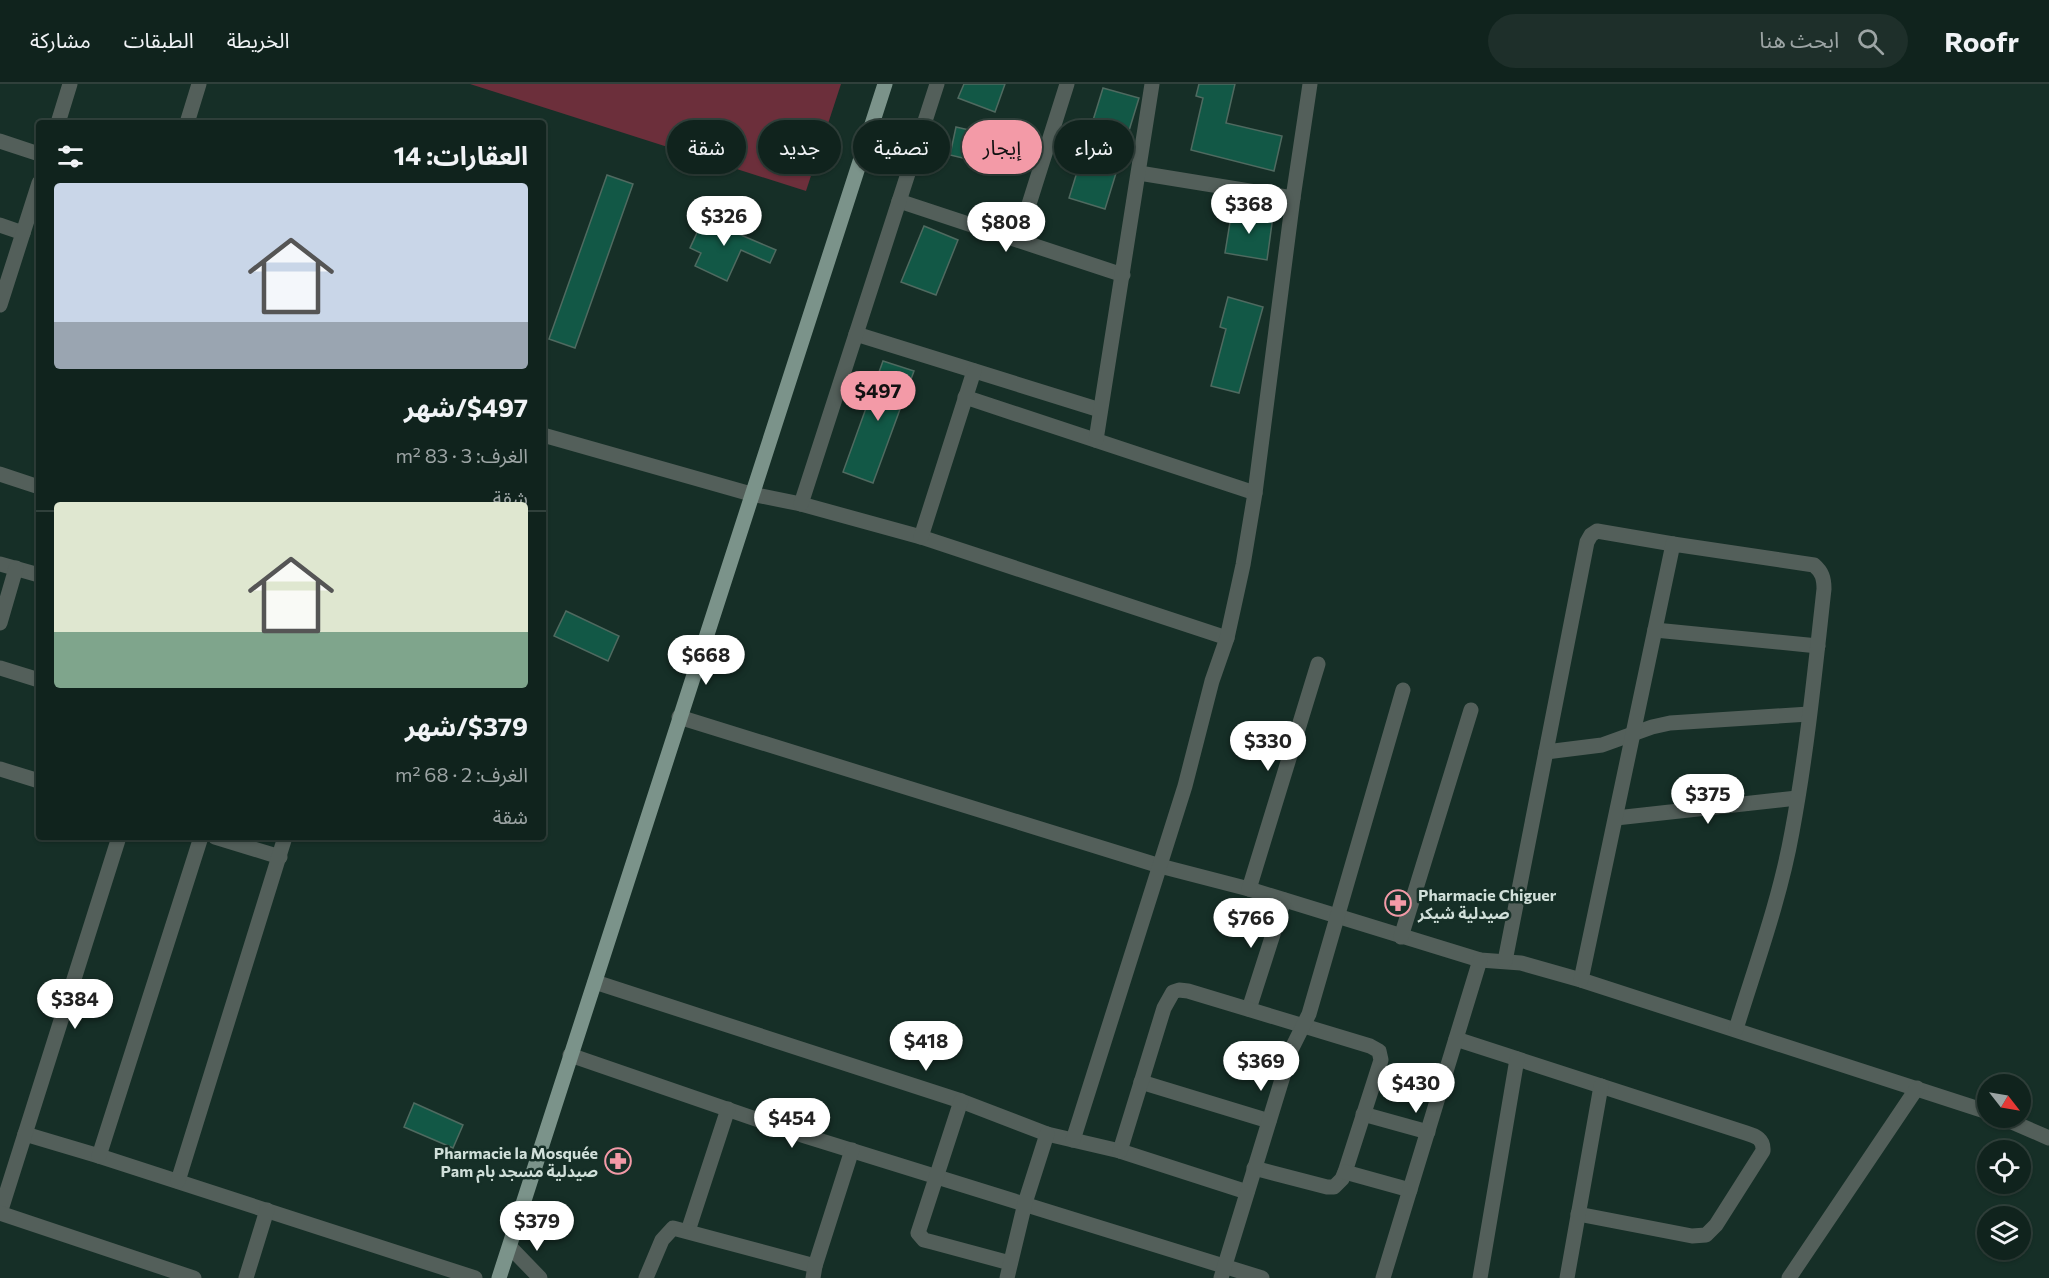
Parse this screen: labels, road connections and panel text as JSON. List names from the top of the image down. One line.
{"places":{"pharmacy":["Pharmacie Chiguer صيدلية شيكر","Pharmacie la Mosquée Pam صيدلية مسجد بام"]},"north":"bottom right","page":{"header":"Roofr","search":"ابحث هنا","nav":["الخريطة","الطبقات","مشاركة"],"chip":["شراء","إيجار","تصفية","جديد","شقة"],"heading":"العقارات: 14","price":["$368","$326","$808","$497","$668","$330","$375","$766","$384","$418","$369","$430","$454","$379"],"list":[{"name":"$497/شهر","note":"الغرف: 3 · 83 m² · شقة"},{"name":"$379/شهر","note":"الغرف: 2 · 68 m² · شقة"}]}}
